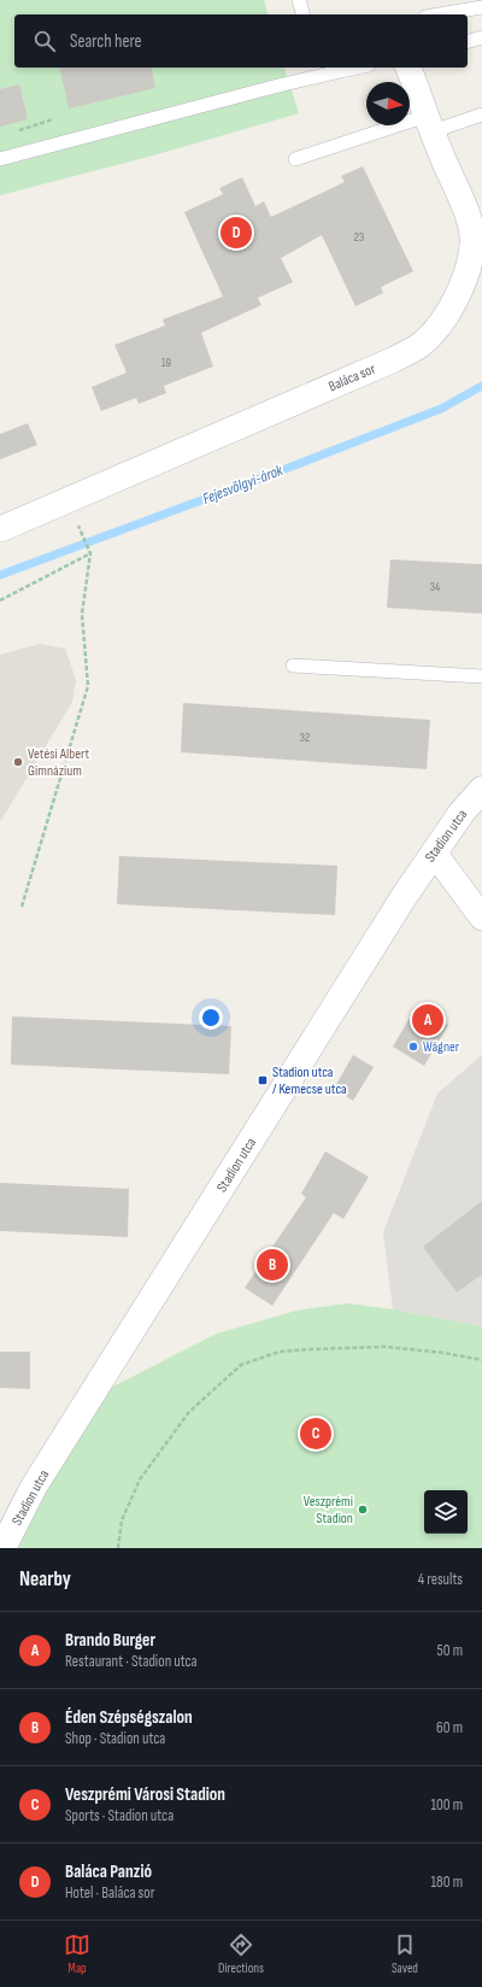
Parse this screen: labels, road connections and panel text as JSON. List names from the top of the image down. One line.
{"streets":{"street":["Baláca sor","Stadion utca"]},"water":["Fejesvölgyi-árok"],"places":{"other":["Vetési Albert Gimnázium","Wágner","Veszprémi Stadion"],"transit":["Stadion utca / Kemecse utca"]},"house_numbers":["23","19","34","32"],"north":"right","page":{"search":"Search here","pins":["D","A","B","C"],"heading":["Nearby","4 results"],"list":[{"mark":"A","name":"Brando Burger","note":"Restaurant · Stadion utca","value":"50 m"},{"mark":"B","name":"Éden Szépségszalon","note":"Shop · Stadion utca","value":"60 m"},{"mark":"C","name":"Veszprémi Városi Stadion","note":"Sports · Stadion utca","value":"100 m"},{"mark":"D","name":"Baláca Panzió","note":"Hotel · Baláca sor","value":"180 m"}],"nav":["Map","Directions","Saved"]}}
